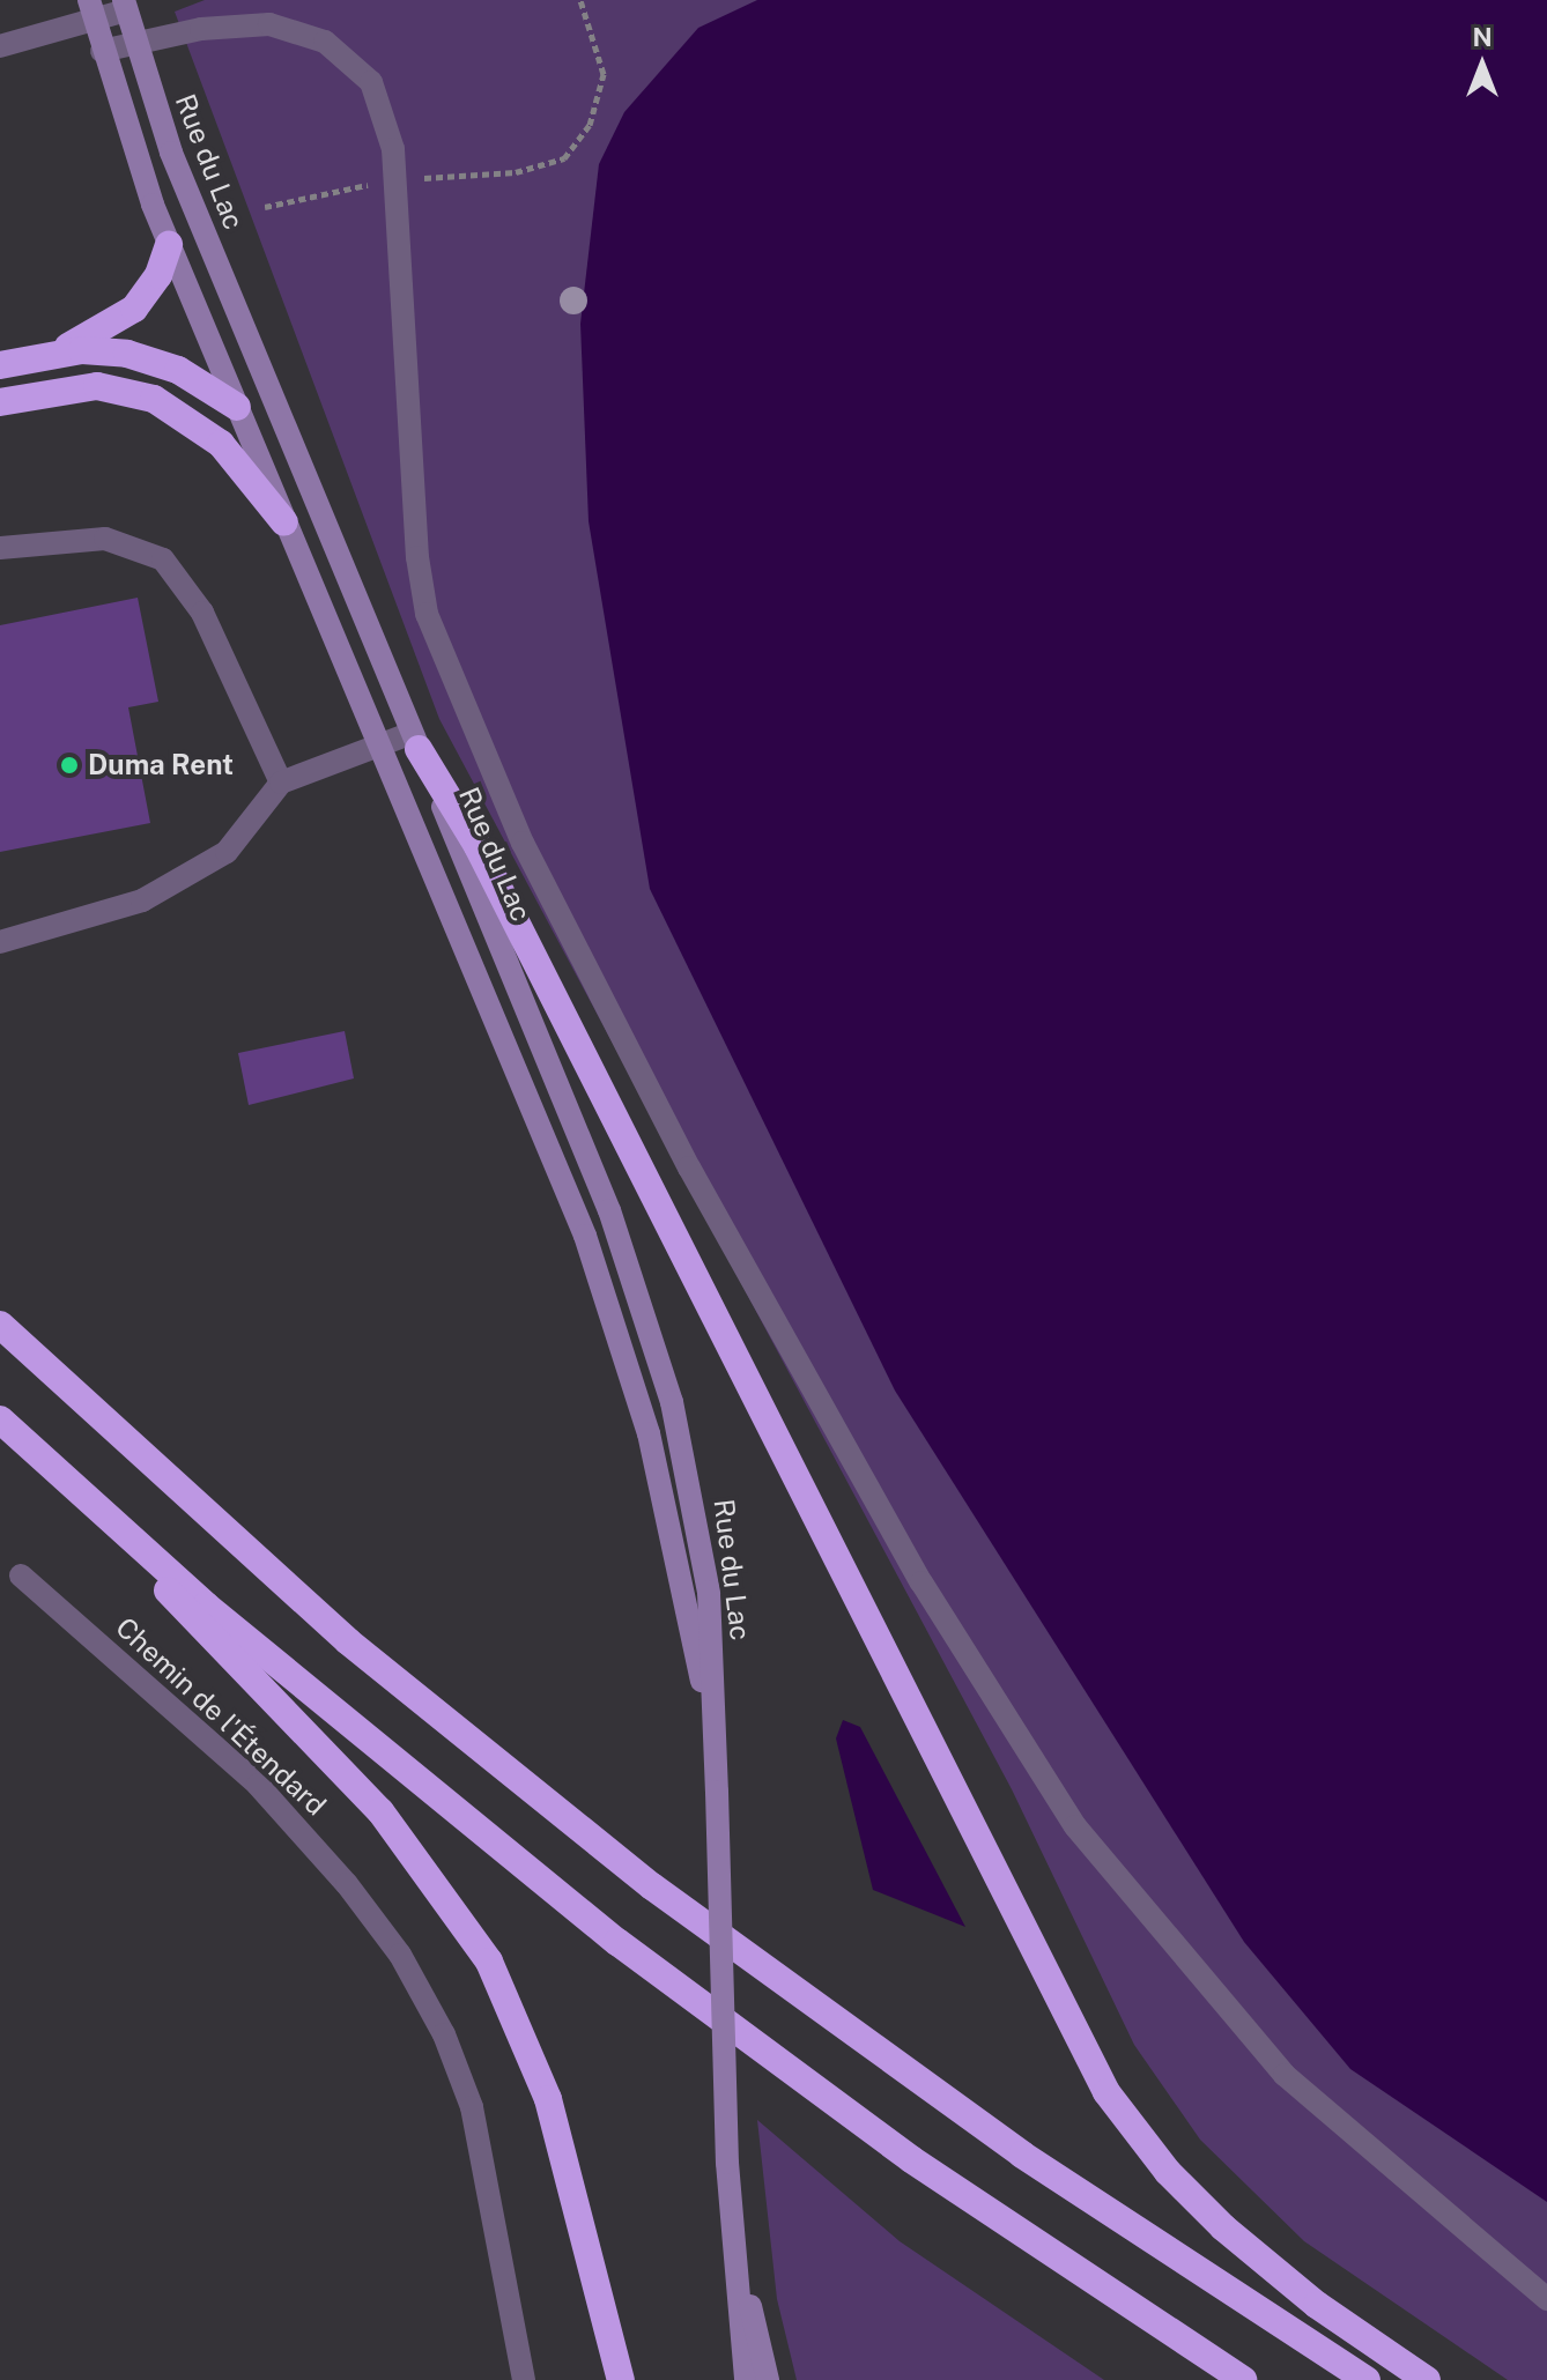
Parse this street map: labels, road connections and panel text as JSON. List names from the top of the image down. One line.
{"streets":{"street":["Rue du Lac","Chemin de l'Étendard"]},"places":["Duma Rent"],"north":"top"}
